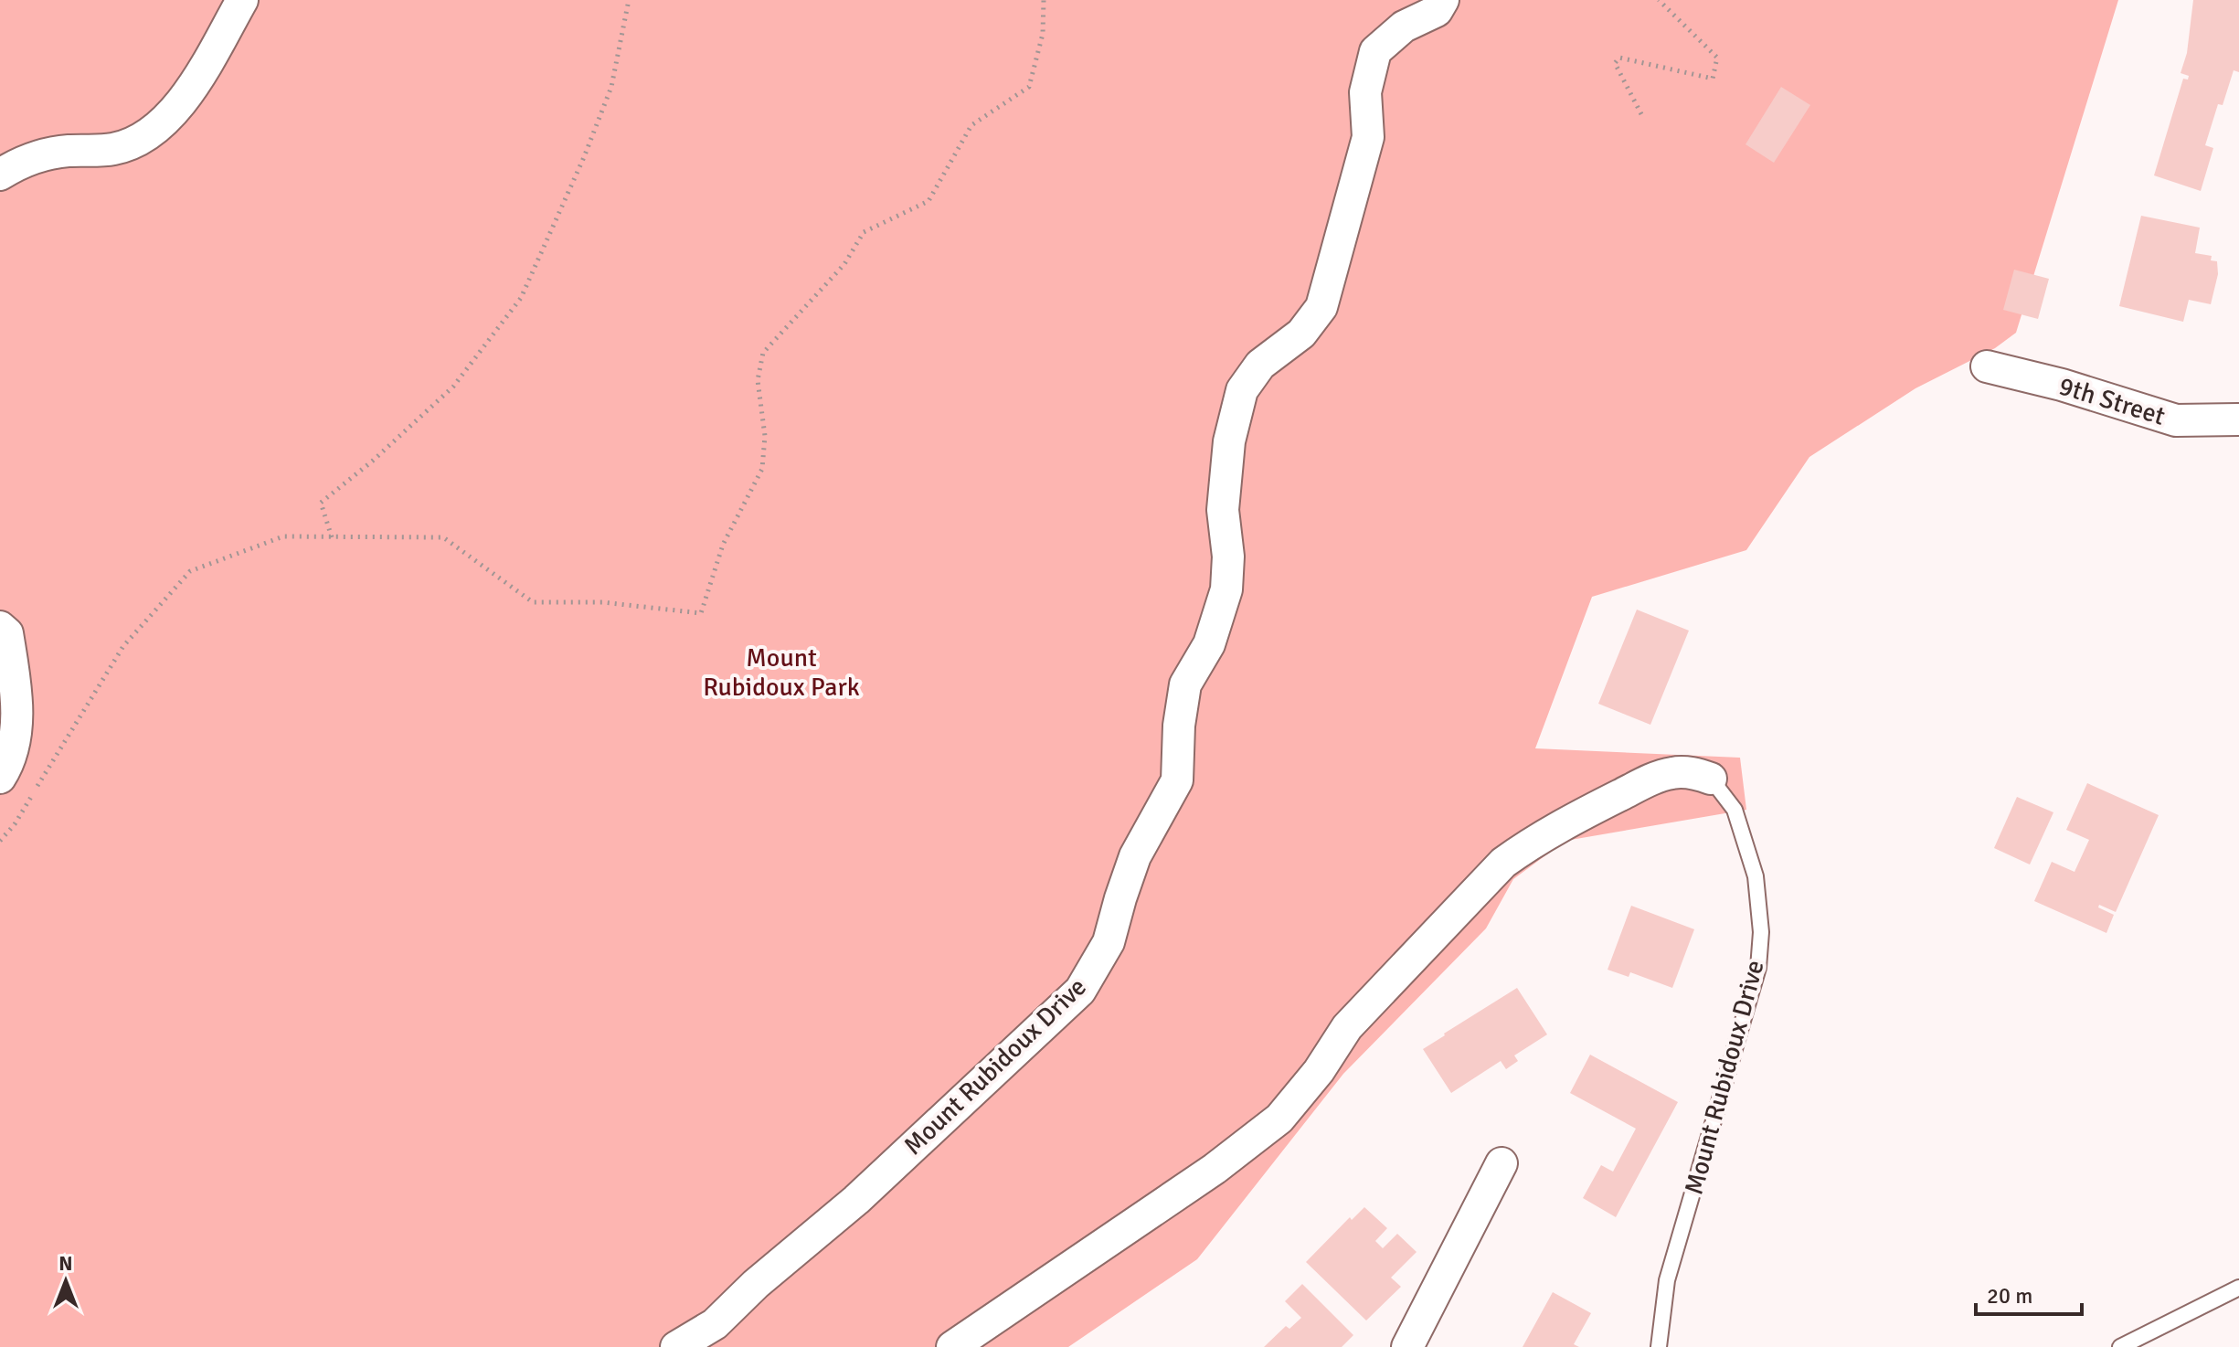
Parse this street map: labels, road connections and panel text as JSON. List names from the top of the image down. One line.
{"streets":{"street":["9th Street","Mount Rubidoux Drive"]},"parks":["Mount Rubidoux Park"],"scale_bar":"20 m","north":"top"}
